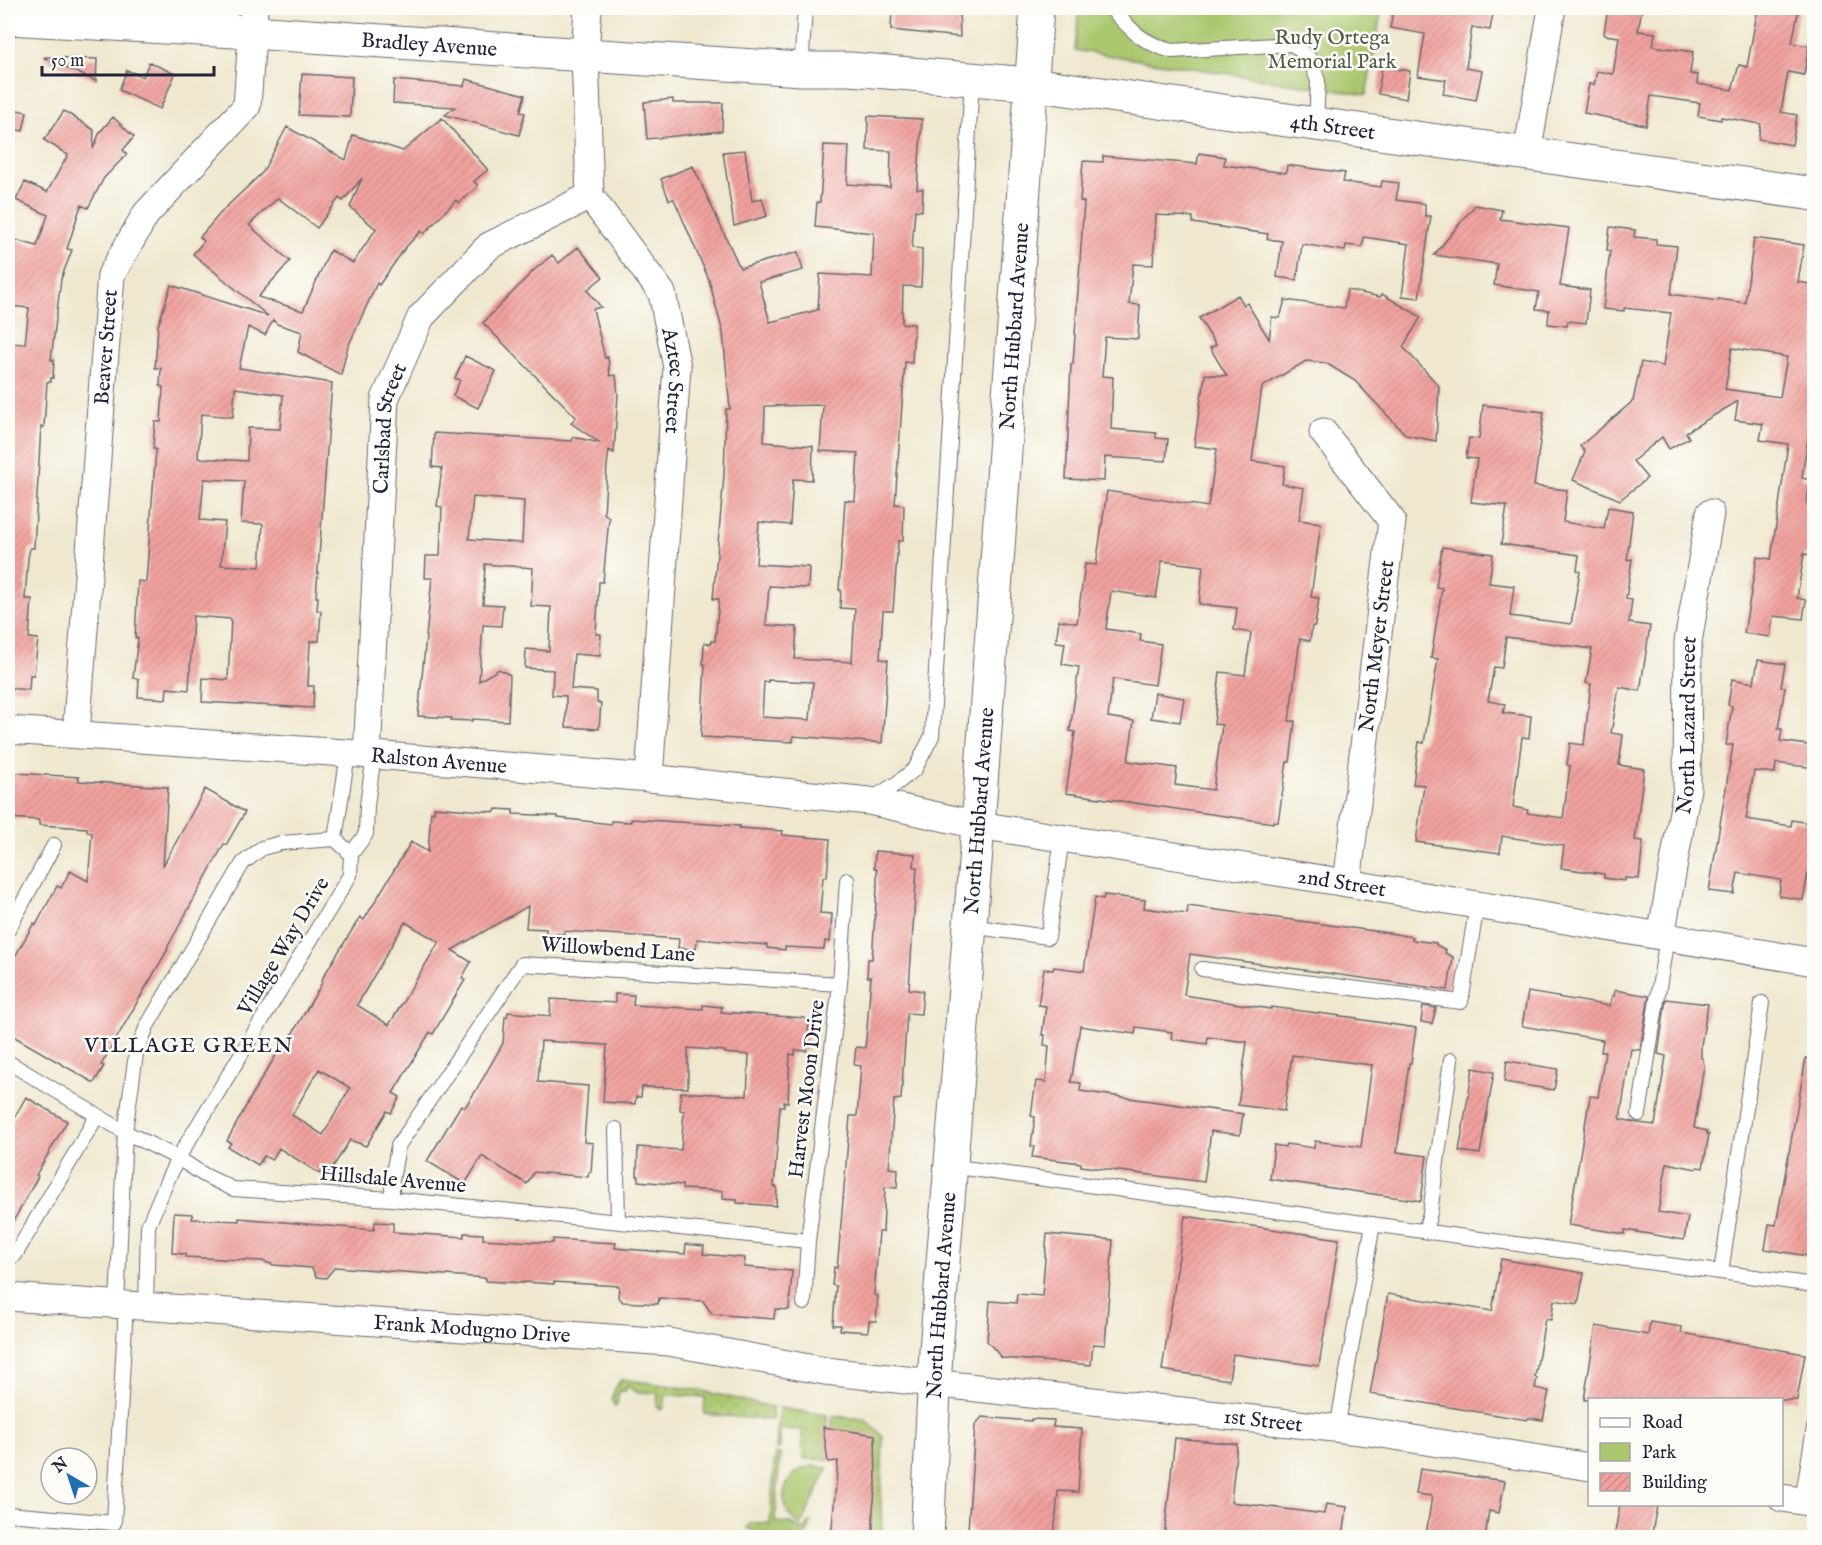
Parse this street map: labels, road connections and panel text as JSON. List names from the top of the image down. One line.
{"streets":{"street":["Bradley Avenue","4th Street","North Hubbard Avenue","Beaver Street","Aztec Street","Carlsbad Street","North Meyer Street","North Lazard Street","Ralston Avenue","2nd Street","Frank Modugno Drive","1st Street"],"lane":["Village Way Drive","Willowbend Lane","Harvest Moon Drive","Hillsdale Avenue"]},"crossings":[["Bradley Avenue","4th Street"],["Bradley Avenue","Beaver Street"],["4th Street","North Hubbard Avenue"],["North Hubbard Avenue","2nd Street"],["North Hubbard Avenue","Frank Modugno Drive"],["North Hubbard Avenue","1st Street"],["Beaver Street","Ralston Avenue"],["Aztec Street","Carlsbad Street"],["Aztec Street","Ralston Avenue"],["Carlsbad Street","Ralston Avenue"],["North Meyer Street","2nd Street"],["North Lazard Street","2nd Street"],["Ralston Avenue","2nd Street"],["Village Way Drive","Hillsdale Avenue"],["Village Way Drive","Frank Modugno Drive"],["Willowbend Lane","Harvest Moon Drive"],["Willowbend Lane","Hillsdale Avenue"],["Harvest Moon Drive","Hillsdale Avenue"],["Frank Modugno Drive","1st Street"]],"districts":["VILLAGE GREEN"],"parks":["Rudy Ortega Memorial Park"],"legend":["Road","Park","Building"],"scale_bar":"50 m","north":"top left"}
